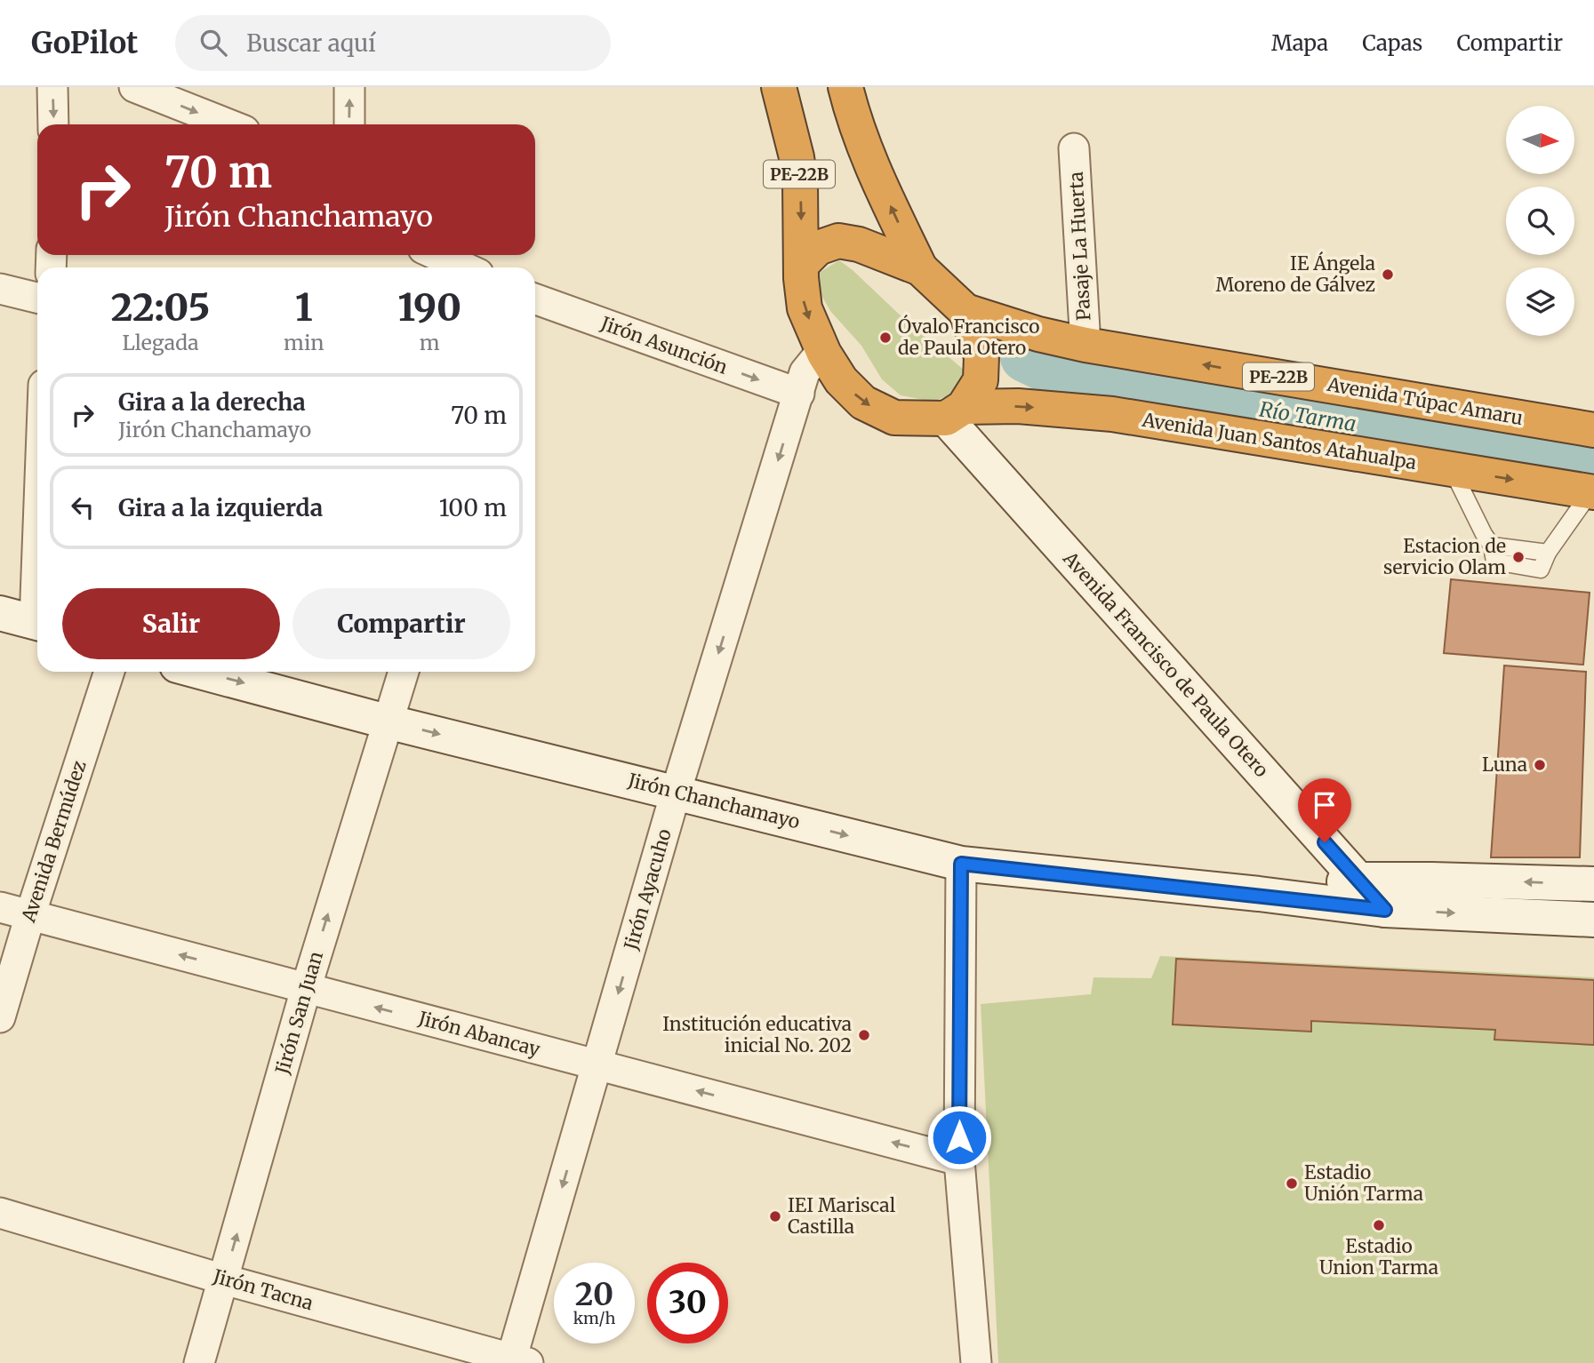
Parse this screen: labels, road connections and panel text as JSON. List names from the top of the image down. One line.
{"streets":{"highway":["PE-22B","Avenida Túpac Amaru","Avenida Juan Santos Atahualpa"],"main road":["Avenida Francisco de Paula Otero","Jirón Chanchamayo"],"street":["Pasaje La Huerta","Jirón Asunción","Avenida Bermúdez","Jirón Ayacuho","Jirón San Juan","Jirón Abancay","Jirón Tacna"]},"crossings":[["PE-22B","Avenida Túpac Amaru"],["PE-22B","Avenida Juan Santos Atahualpa"],["PE-22B","Avenida Francisco de Paula Otero"],["PE-22B","Jirón Ayacuho"],["Pasaje La Huerta","Avenida Túpac Amaru"],["Jirón Asunción","Jirón Ayacuho"],["Avenida Túpac Amaru","Avenida Juan Santos Atahualpa"],["Avenida Túpac Amaru","Avenida Francisco de Paula Otero"],["Avenida Túpac Amaru","Jirón Ayacuho"],["Avenida Juan Santos Atahualpa","Avenida Francisco de Paula Otero"],["Avenida Juan Santos Atahualpa","Jirón Ayacuho"],["Avenida Francisco de Paula Otero","Jirón Chanchamayo"],["Avenida Francisco de Paula Otero","Jirón Ayacuho"],["Jirón Chanchamayo","Jirón Ayacuho"],["Jirón Chanchamayo","Jirón San Juan"],["Avenida Bermúdez","Jirón Abancay"],["Jirón Ayacuho","Jirón Abancay"],["Jirón Ayacuho","Jirón Tacna"],["Jirón San Juan","Jirón Abancay"],["Jirón San Juan","Jirón Tacna"]],"one_way":["Jirón Asunción","Avenida Túpac Amaru","Avenida Juan Santos Atahualpa","Jirón Ayacuho","Jirón San Juan","Jirón Abancay"],"water":["Río Tarma"],"places":["IE Ángela Moreno de Gálvez","Óvalo Francisco de Paula Otero","Estacion de servicio Olam","Luna","Institución educativa inicial No. 202","Estadio Unión Tarma","IEI Mariscal Castilla","Estadio Union Tarma"],"north":"right","page":{"header":"GoPilot","search":"Buscar aquí","nav":["Mapa","Capas","Compartir"],"turn":["70 m","Jirón Chanchamayo"],"eta":["22:05","Llegada","1","min","190","m"],"list":[{"name":"Gira a la derecha","note":"Jirón Chanchamayo","value":"70 m"},{"name":"Gira a la izquierda","value":"100 m"}],"buttons":["Salir","Compartir"],"speed":"20 km/h","limit":"30"}}
